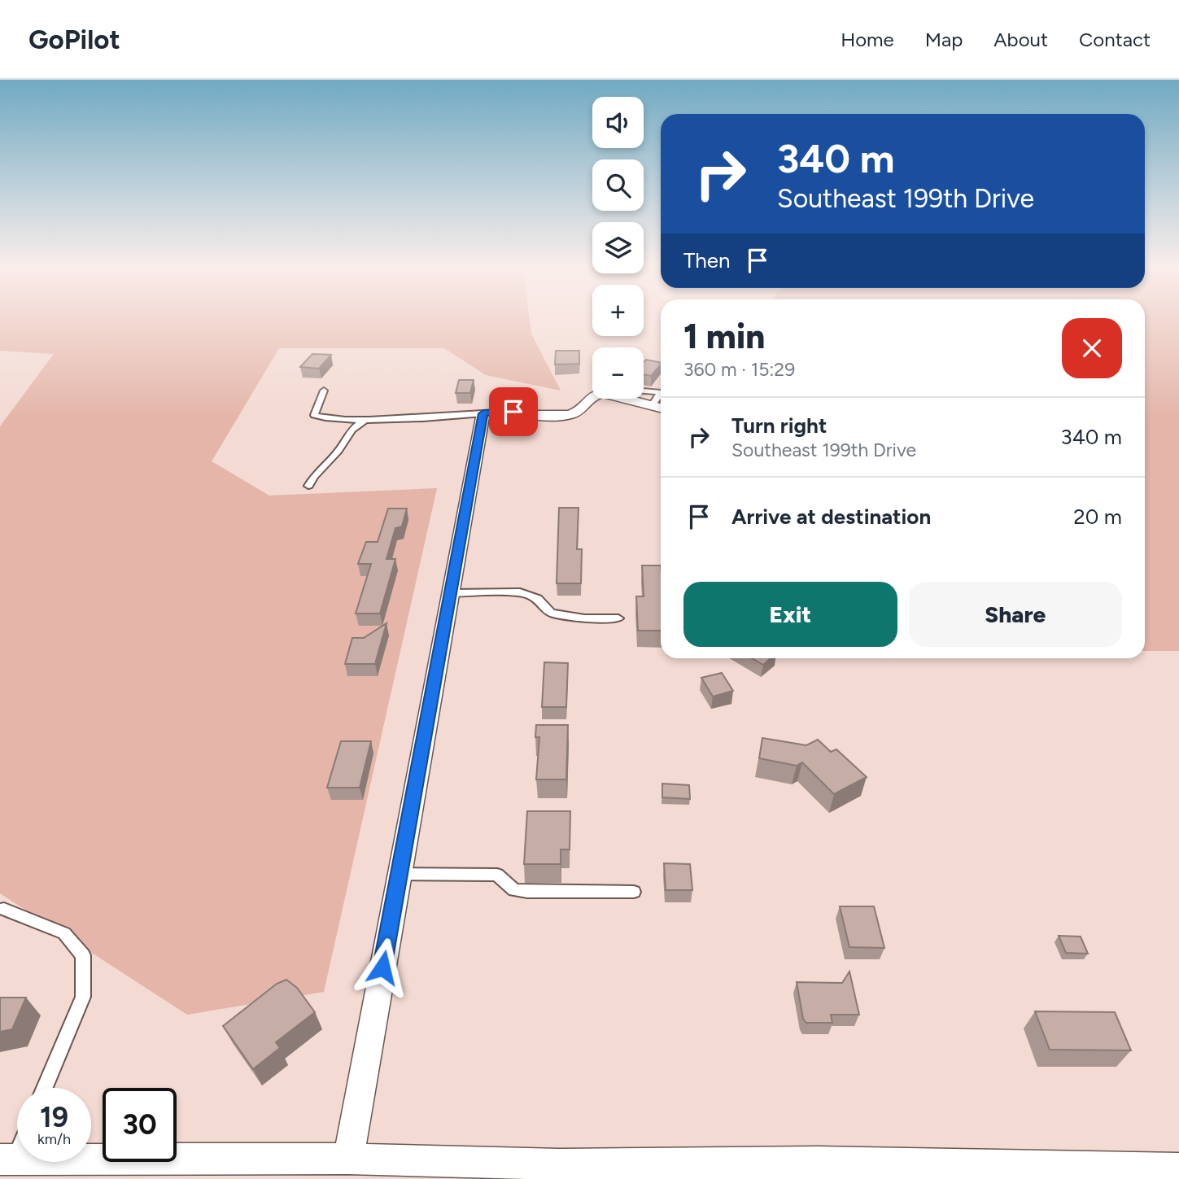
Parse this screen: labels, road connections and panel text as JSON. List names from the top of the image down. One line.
{"page":{"header":"GoPilot","nav":["Home","Map","About","Contact"],"map_buttons":["+","−"],"turn":["340 m","Southeast 199th Drive"],"then":"Then","heading":["1 min","360 m · 15:29"],"list":[{"name":"Turn right","note":"Southeast 199th Drive","value":"340 m"},{"name":"Arrive at destination","value":"20 m"}],"buttons":["Exit","Share"],"speed":"19 km/h","limit":"30"}}
